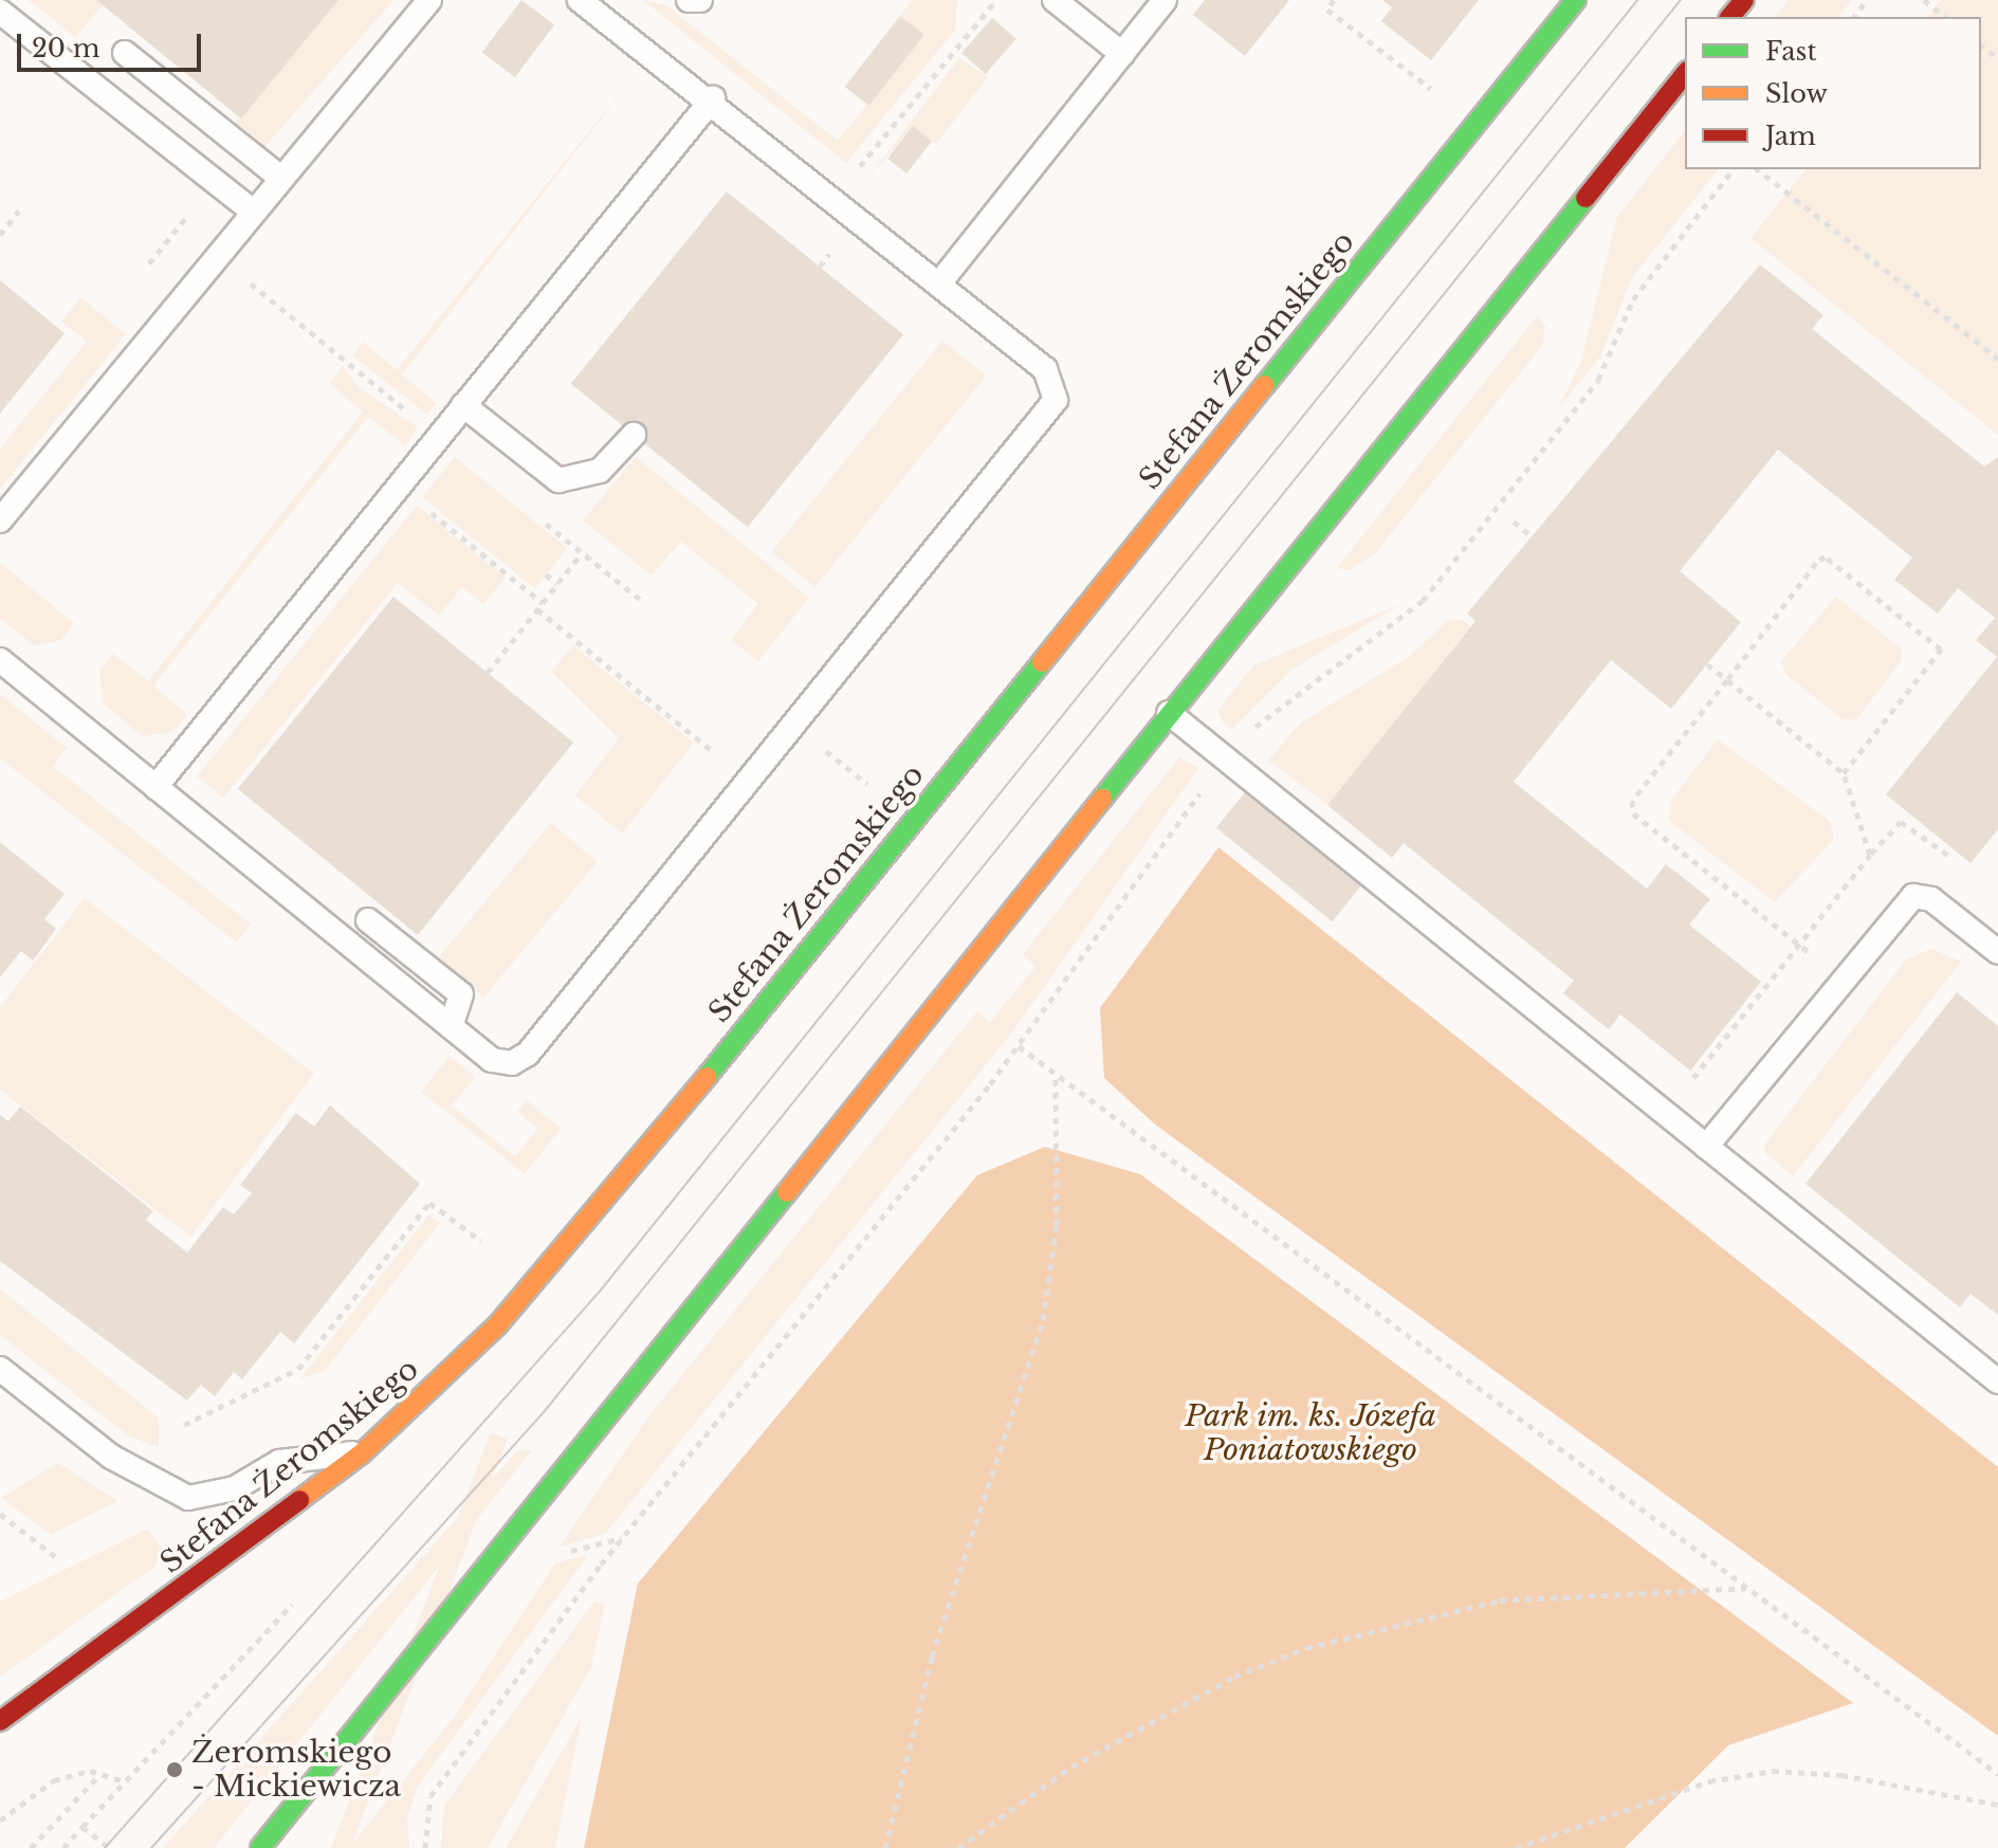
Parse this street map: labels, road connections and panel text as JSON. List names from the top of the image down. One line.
{"streets":{"main road":["Stefana Żeromskiego"]},"parks":["Park im. ks. Józefa Poniatowskiego"],"places":["Żeromskiego - Mickiewicza"],"legend":["Fast","Slow","Jam"],"scale_bar":"20 m"}
